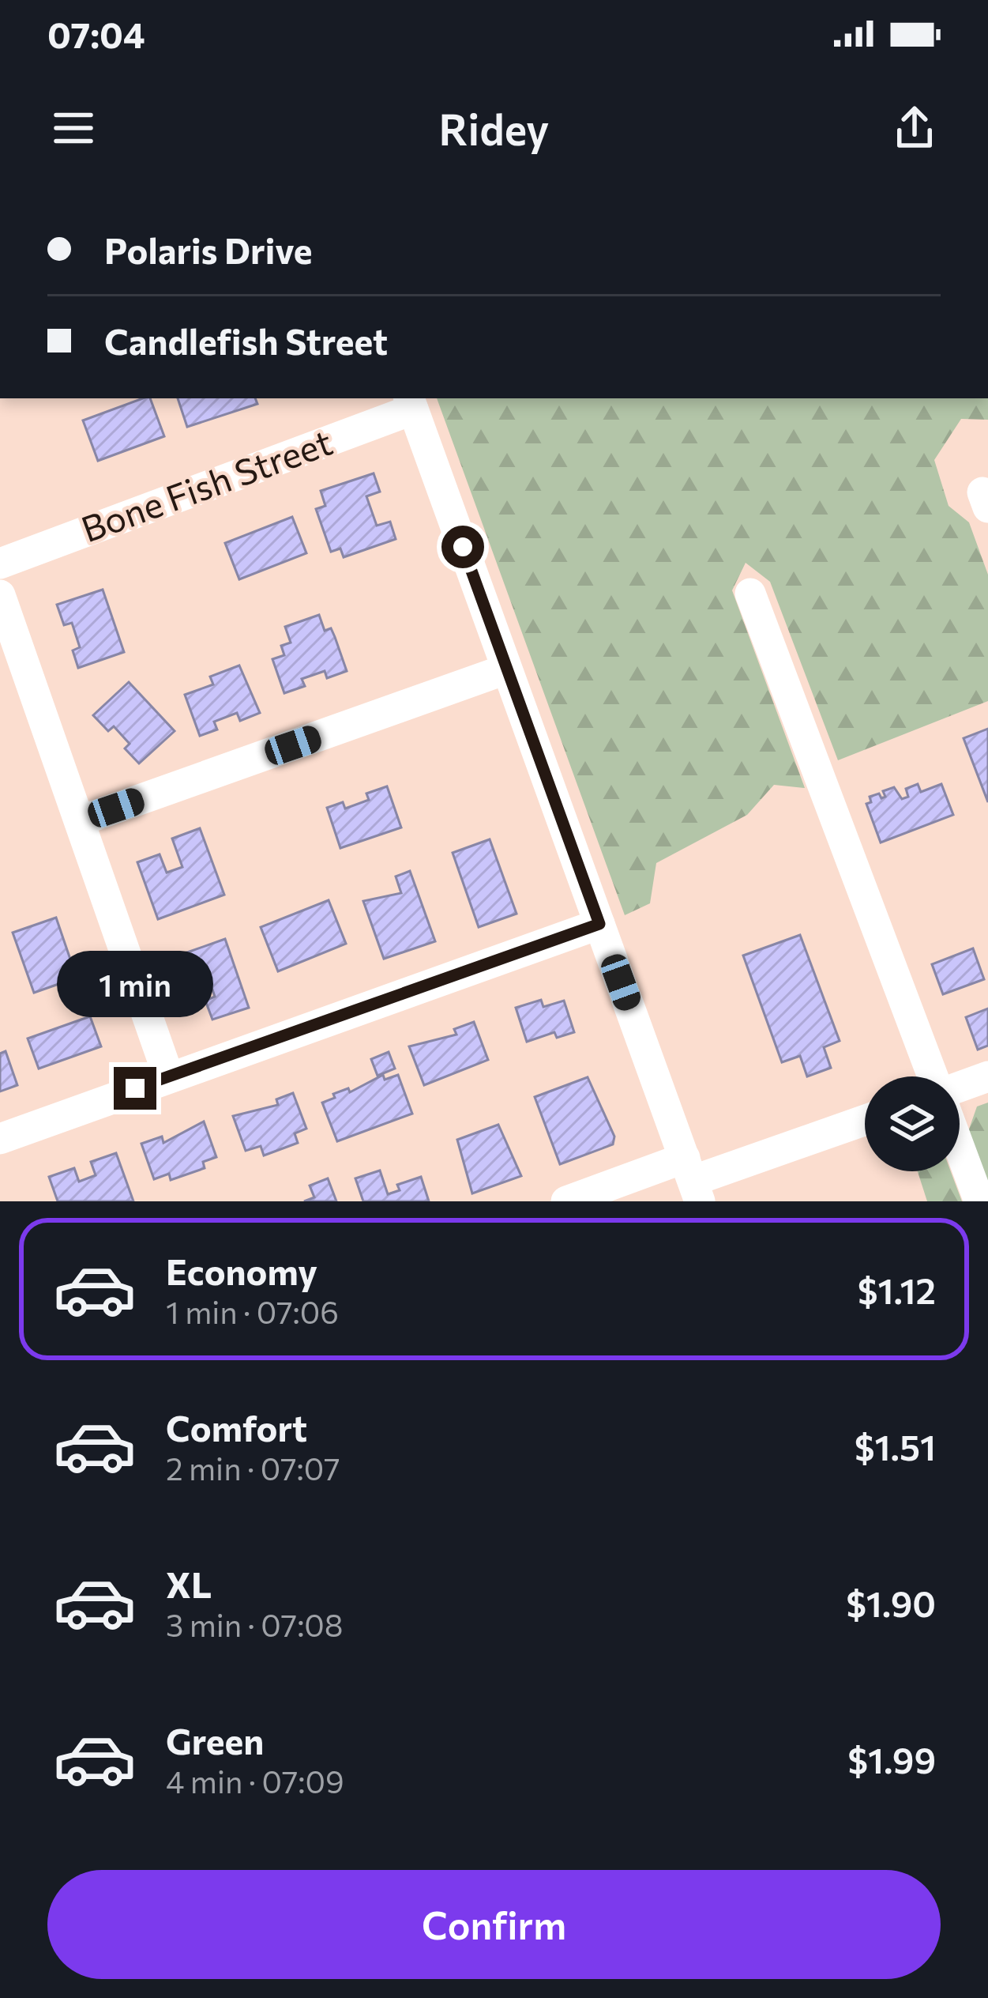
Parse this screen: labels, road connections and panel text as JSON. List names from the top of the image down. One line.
{"streets":{"street":["Bone Fish Street"]},"page":{"status":"07:04","header":"Ridey","banner":["Polaris Drive","Candlefish Street"],"bubble":"1 min","list":[{"name":"Economy","note":"1 min · 07:06","value":"$1.12"},{"name":"Comfort","note":"2 min · 07:07","value":"$1.51"},{"name":"XL","note":"3 min · 07:08","value":"$1.90"},{"name":"Green","note":"4 min · 07:09","value":"$1.99"}],"buttons":"Confirm"}}
